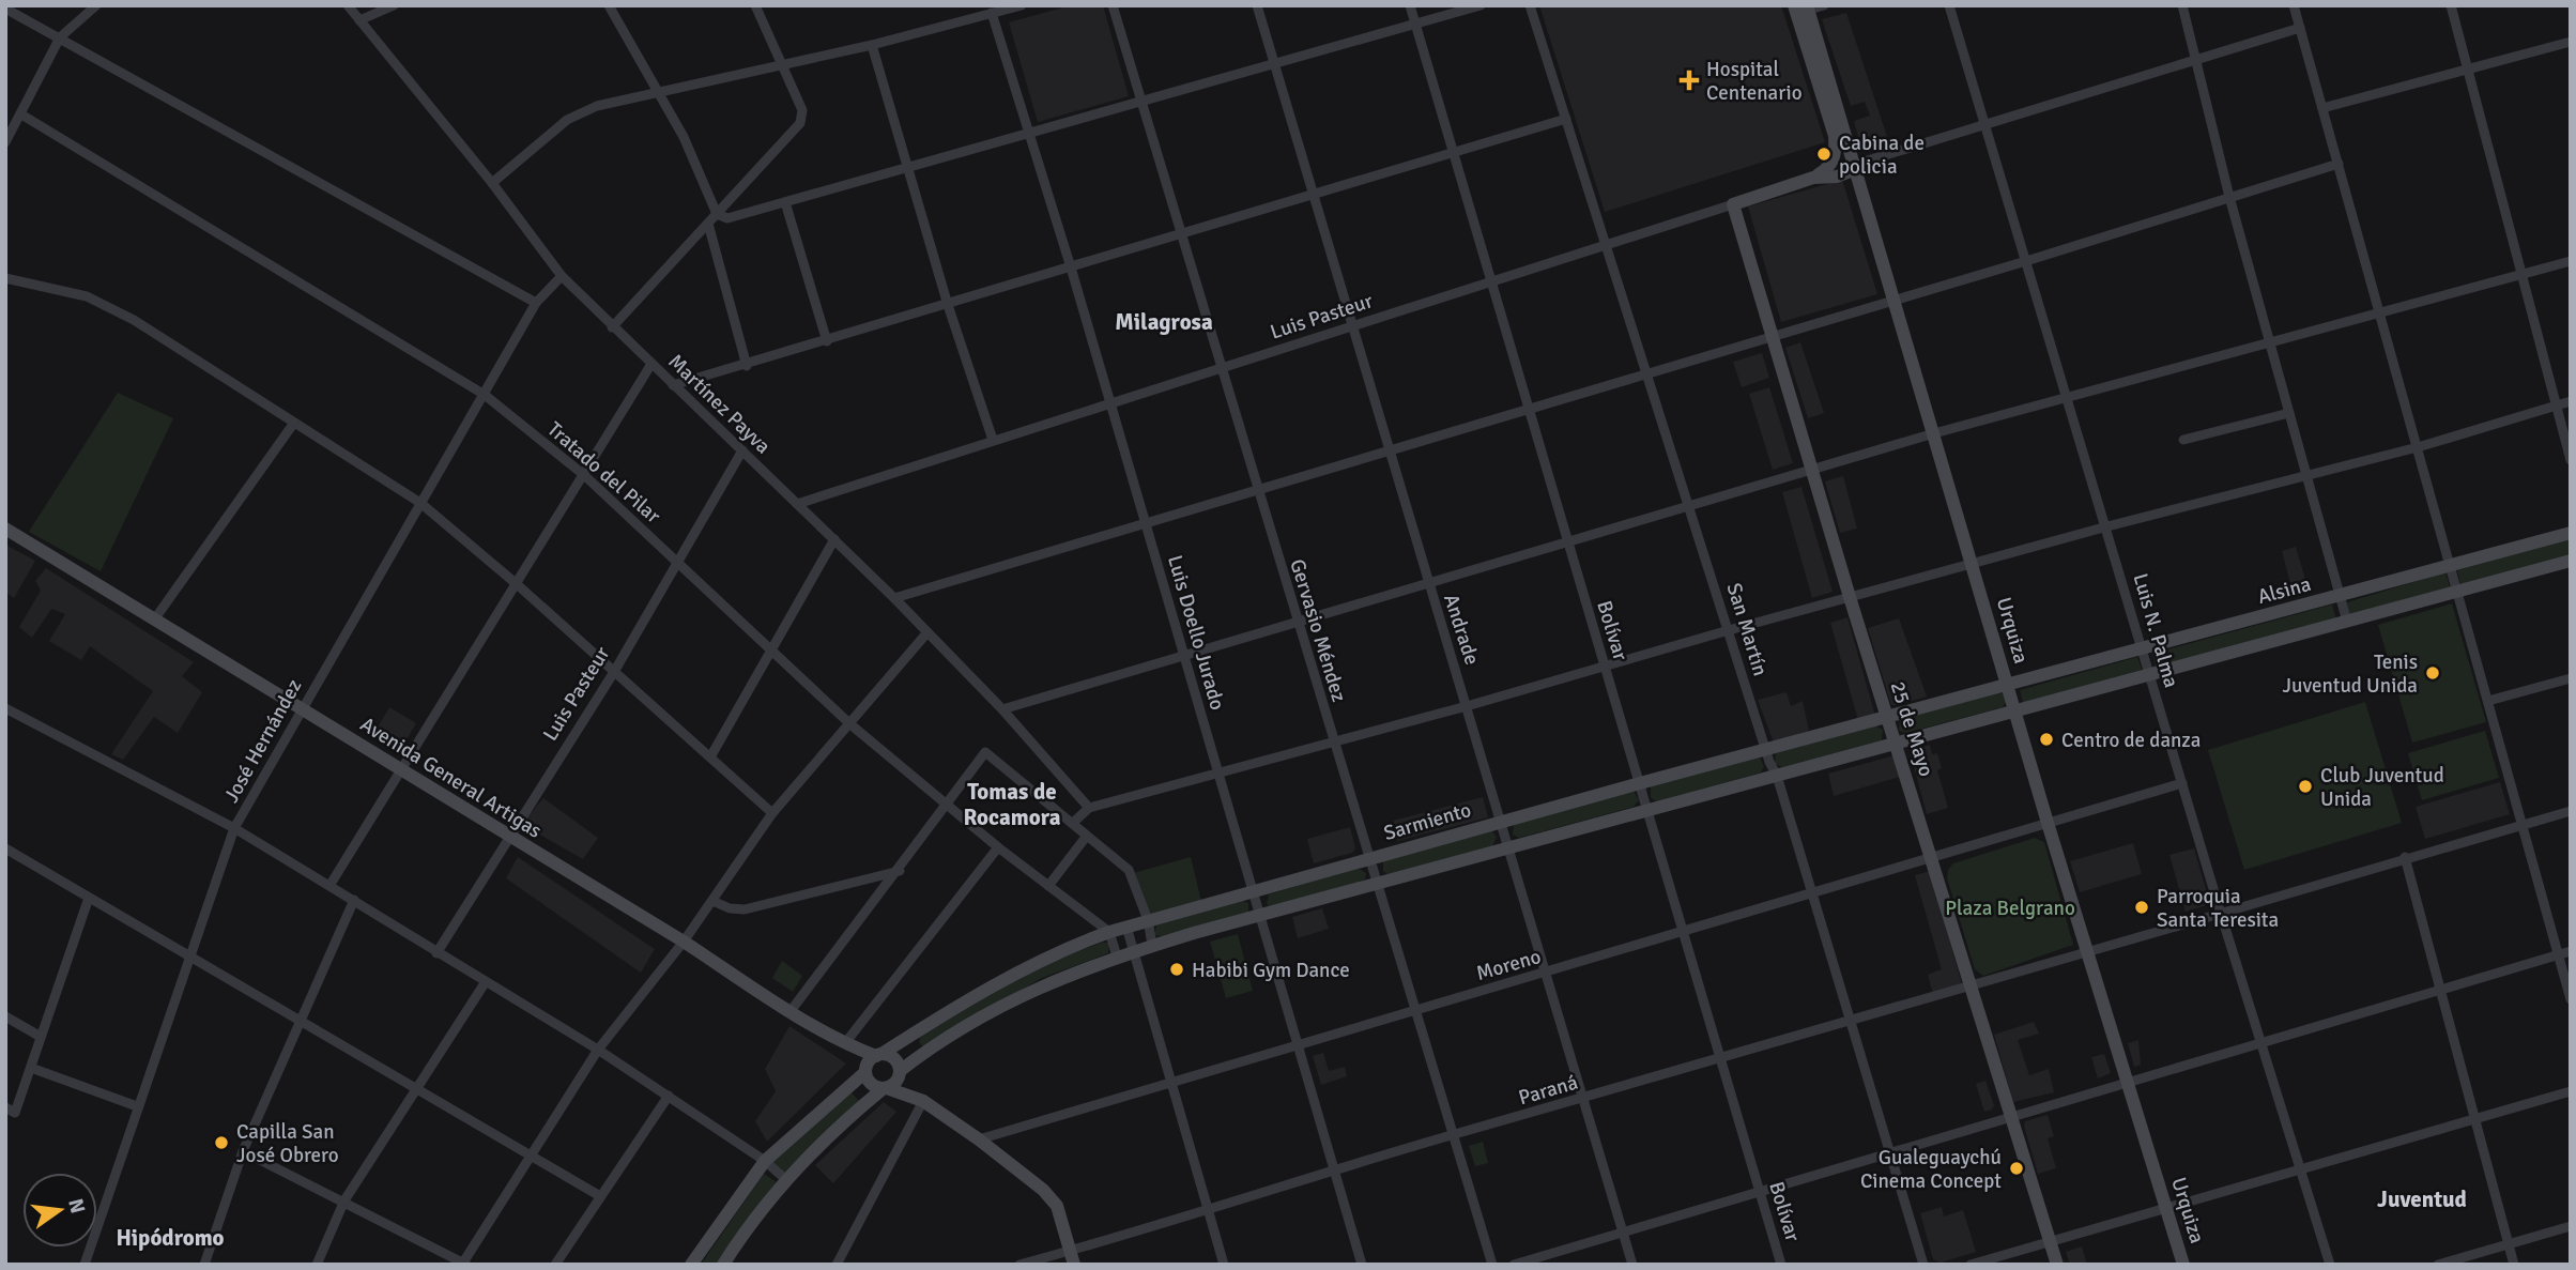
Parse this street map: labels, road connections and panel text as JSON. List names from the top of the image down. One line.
{"streets":{"main road":["Luis Pasteur","Alsina","Urquiza","25 de Mayo","Avenida General Artigas","Sarmiento"],"street":["Martínez Payva","Tratado del Pilar","Andrade","San Martín","Gervasio Méndez","Bolívar","Luis N. Palma","Luis Doello Jurado","José Hernández","Moreno","Paraná"]},"crossings":[["Luis Pasteur","Martínez Payva"],["Luis Pasteur","Tratado del Pilar"],["Luis Pasteur","Andrade"],["Luis Pasteur","San Martín"],["Luis Pasteur","Gervasio Méndez"],["Luis Pasteur","Bolívar"],["Luis Pasteur","Urquiza"],["Luis Pasteur","Luis Doello Jurado"],["Luis Pasteur","25 de Mayo"],["Luis Pasteur","Avenida General Artigas"],["Martínez Payva","José Hernández"],["Tratado del Pilar","José Hernández"],["Tratado del Pilar","Sarmiento"],["Alsina","Urquiza"],["Alsina","Luis N. Palma"],["Alsina","Sarmiento"],["Andrade","Sarmiento"],["Andrade","Moreno"],["Andrade","Paraná"],["San Martín","Sarmiento"],["San Martín","Moreno"],["San Martín","Paraná"],["Gervasio Méndez","Sarmiento"],["Gervasio Méndez","Moreno"],["Gervasio Méndez","Paraná"],["Bolívar","Sarmiento"],["Bolívar","Moreno"],["Bolívar","Paraná"],["Urquiza","Sarmiento"],["Urquiza","Moreno"],["Urquiza","Paraná"],["Luis N. Palma","Moreno"],["Luis N. Palma","Paraná"],["Luis Doello Jurado","Sarmiento"],["Luis Doello Jurado","Moreno"],["Luis Doello Jurado","Paraná"],["25 de Mayo","Sarmiento"],["25 de Mayo","Moreno"],["25 de Mayo","Paraná"],["José Hernández","Avenida General Artigas"],["Avenida General Artigas","Sarmiento"]],"districts":["Milagrosa","Tomas de Rocamora","Juventud","Hipódromo"],"parks":["Plaza Belgrano"],"places":{"health":["Hospital Centenario"],"other":["Cabina de policia","Tenis Juventud Unida","Centro de danza","Club Juventud Unida","Parroquia Santa Teresita","Habibi Gym Dance","Capilla San José Obrero","Gualeguaychú Cinema Concept"]},"north":"right"}
